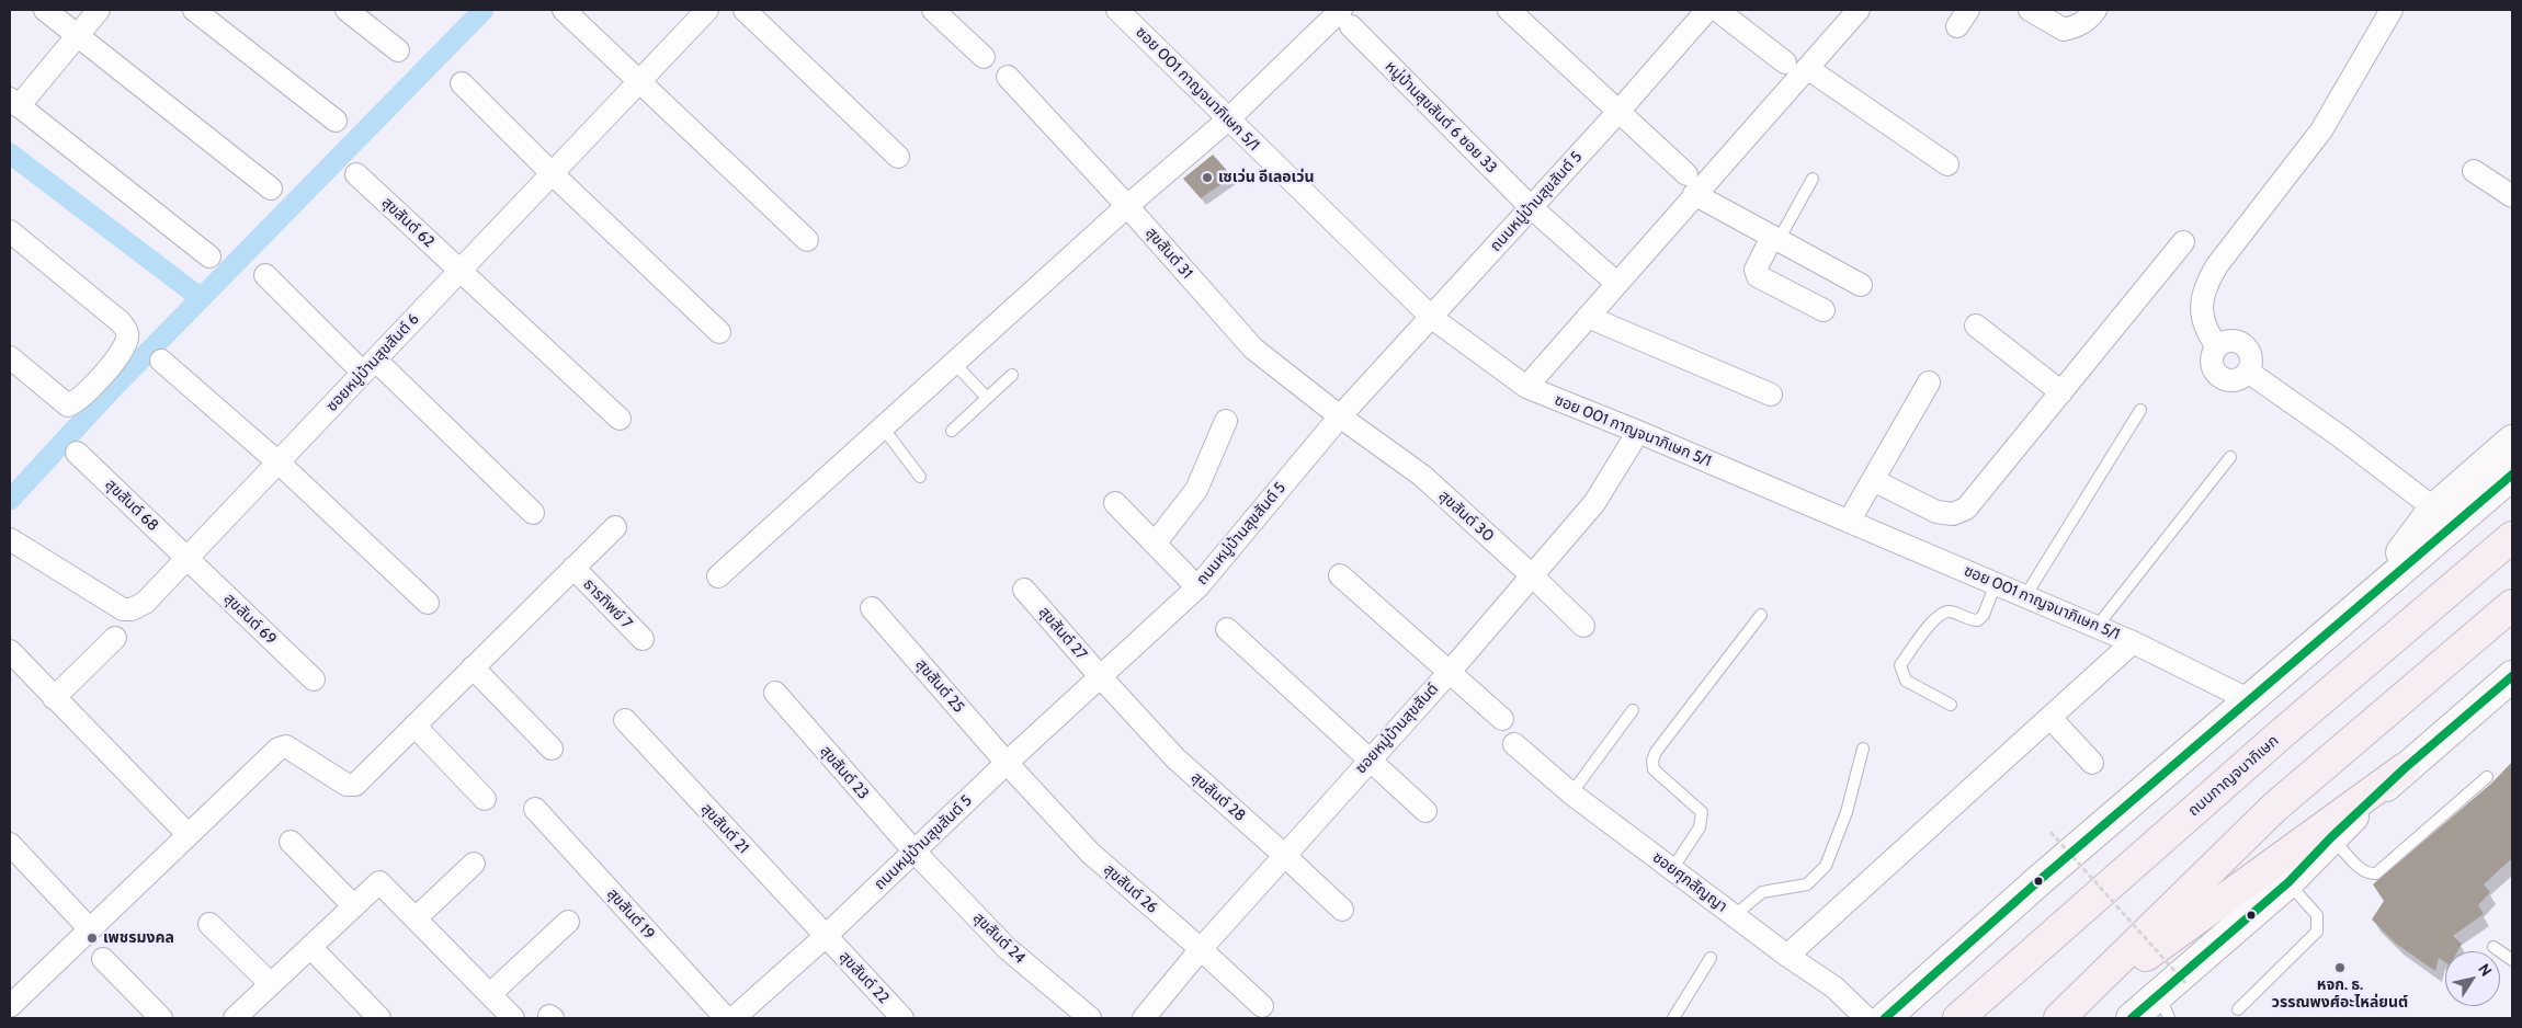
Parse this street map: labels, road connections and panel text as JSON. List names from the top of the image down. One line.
{"streets":{"highway":["ถนนกาญจนาภิเษก"],"street":["ซอย 001 กาญจนาภิเษก 5/1","หมู่บ้านสุขสันต์ 6 ซอย 33","ถนนหมู่บ้านสุขสันต์ 5","สุขสันต์ 62","สุขสันต์ 31","ซอยหมู่บ้านสุขสันต์ 6","สุขสันต์ 68","สุขสันต์ 30","ธารทิพย์ 7","สุขสันต์ 69","สุขสันต์ 27","สุขสันต์ 25","ซอยหมู่บ้านสุขสันต์","สุขสันต์ 23","สุขสันต์ 28","สุขสันต์ 21","ซอยศุภสัญญา","สุขสันต์ 26","สุขสันต์ 19","สุขสันต์ 24","สุขสันต์ 22"]},"crossings":[["ซอย 001 กาญจนาภิเษก 5/1","ถนนหมู่บ้านสุขสันต์ 5"],["ซอย 001 กาญจนาภิเษก 5/1","ซอยหมู่บ้านสุขสันต์"],["หมู่บ้านสุขสันต์ 6 ซอย 33","ถนนหมู่บ้านสุขสันต์ 5"],["ถนนหมู่บ้านสุขสันต์ 5","สุขสันต์ 31"],["ถนนหมู่บ้านสุขสันต์ 5","สุขสันต์ 30"],["ถนนหมู่บ้านสุขสันต์ 5","สุขสันต์ 27"],["ถนนหมู่บ้านสุขสันต์ 5","สุขสันต์ 25"],["ถนนหมู่บ้านสุขสันต์ 5","สุขสันต์ 23"],["ถนนหมู่บ้านสุขสันต์ 5","สุขสันต์ 28"],["ถนนหมู่บ้านสุขสันต์ 5","สุขสันต์ 21"],["ถนนหมู่บ้านสุขสันต์ 5","สุขสันต์ 26"],["ถนนหมู่บ้านสุขสันต์ 5","สุขสันต์ 24"],["ถนนหมู่บ้านสุขสันต์ 5","สุขสันต์ 22"],["สุขสันต์ 62","ซอยหมู่บ้านสุขสันต์ 6"],["สุขสันต์ 31","สุขสันต์ 30"],["ซอยหมู่บ้านสุขสันต์ 6","สุขสันต์ 68"],["ซอยหมู่บ้านสุขสันต์ 6","สุขสันต์ 69"],["สุขสันต์ 68","สุขสันต์ 69"],["สุขสันต์ 30","ซอยหมู่บ้านสุขสันต์"],["สุขสันต์ 27","สุขสันต์ 28"],["สุขสันต์ 25","สุขสันต์ 26"],["ซอยหมู่บ้านสุขสันต์","สุขสันต์ 28"],["ซอยหมู่บ้านสุขสันต์","สุขสันต์ 26"],["สุขสันต์ 23","สุขสันต์ 24"],["สุขสันต์ 21","สุขสันต์ 22"]],"places":["เซเว่น อีเลอเว่น","เพชรมงคล","หจก. ธ. วรรณพงศ์อะไหล่ยนต์"],"north":"top right"}
